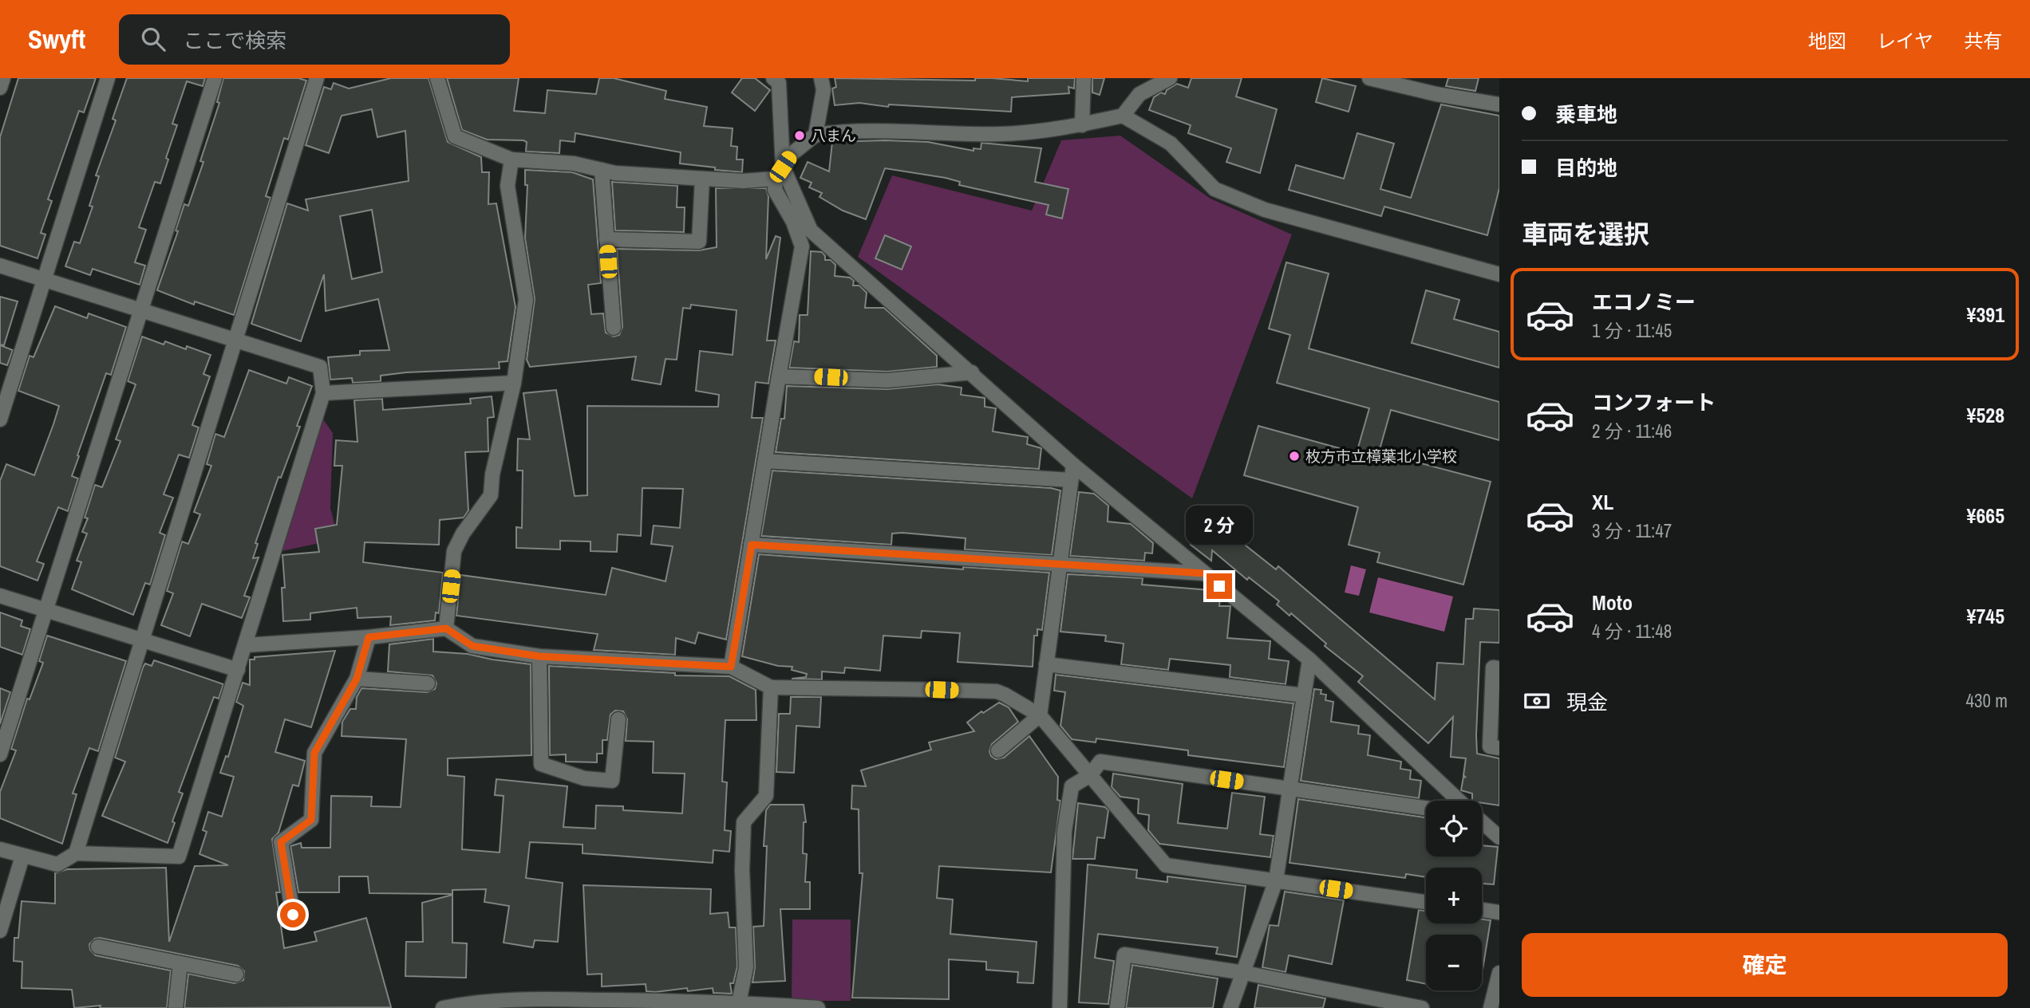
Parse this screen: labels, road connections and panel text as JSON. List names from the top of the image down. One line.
{"places":["八まん","枚方市立樟葉北小学校"],"page":{"header":"Swyft","search":"ここで検索","nav":["地図","レイヤ","共有"],"banner":["乗車地","目的地"],"heading":"車両を選択","list":[{"name":"エコノミー","note":"1 分 · 11:45","value":"¥391"},{"name":"コンフォート","note":"2 分 · 11:46","value":"¥528"},{"name":"XL","note":"3 分 · 11:47","value":"¥665"},{"name":"Moto","note":"4 分 · 11:48","value":"¥745"}],"bubble":"2 分","pay":["現金","430 m"],"map_buttons":["+","−"],"buttons":"確定"}}
